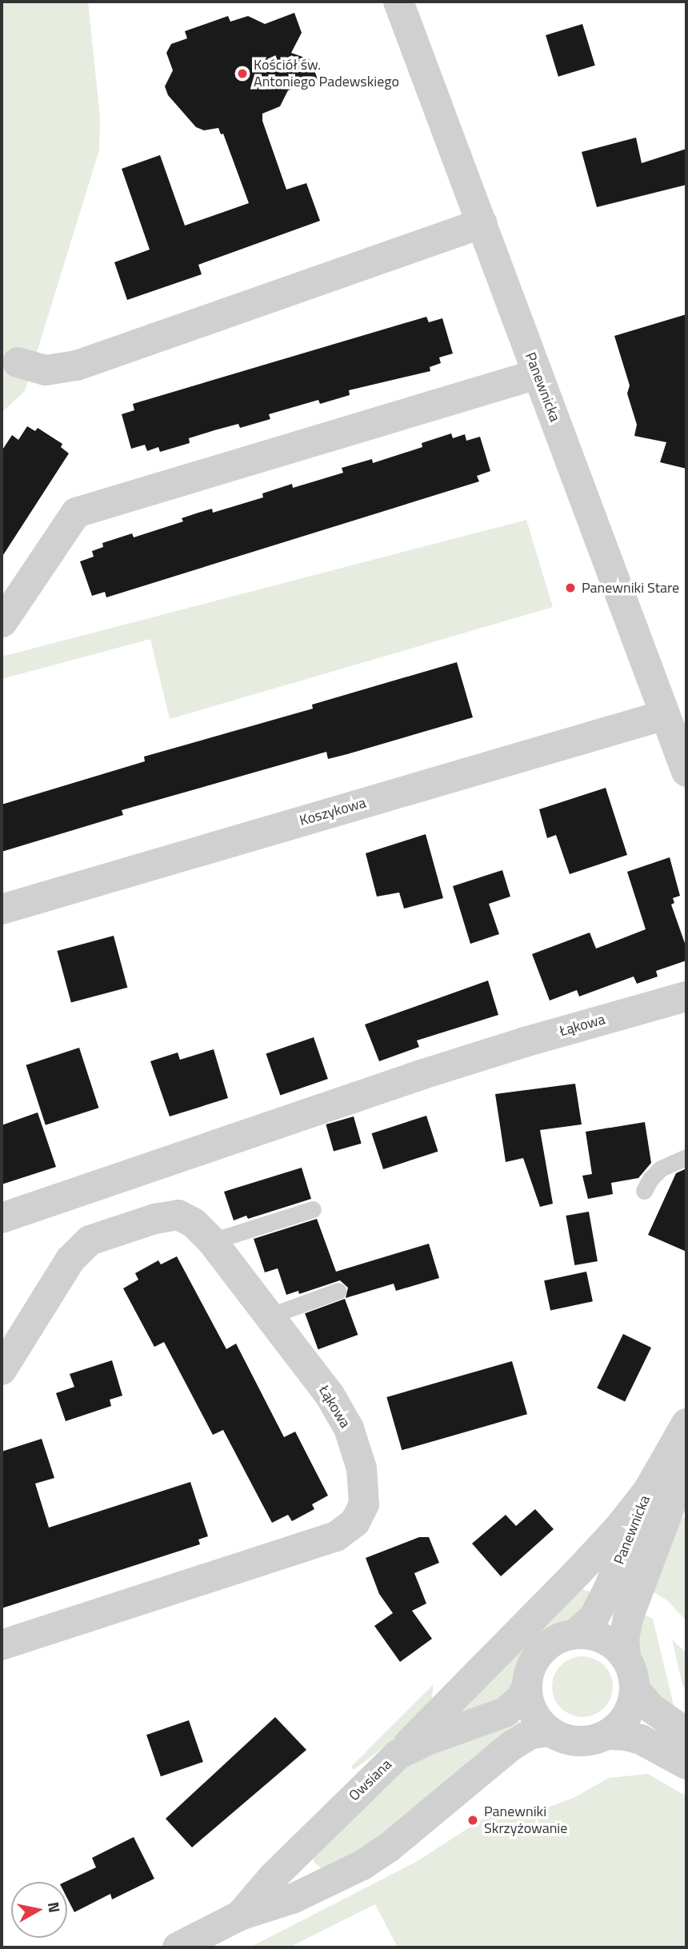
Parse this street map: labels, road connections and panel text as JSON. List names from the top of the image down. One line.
{"streets":{"street":["Panewnicka","Koszykowa","Łąkowa","Owsiana"]},"crossings":[["Panewnicka","Koszykowa"],["Panewnicka","Owsiana"]],"places":["Kościół św. Antoniego Padewskiego","Panewniki Stare","Panewniki Skrzyżowanie"],"north":"right"}
